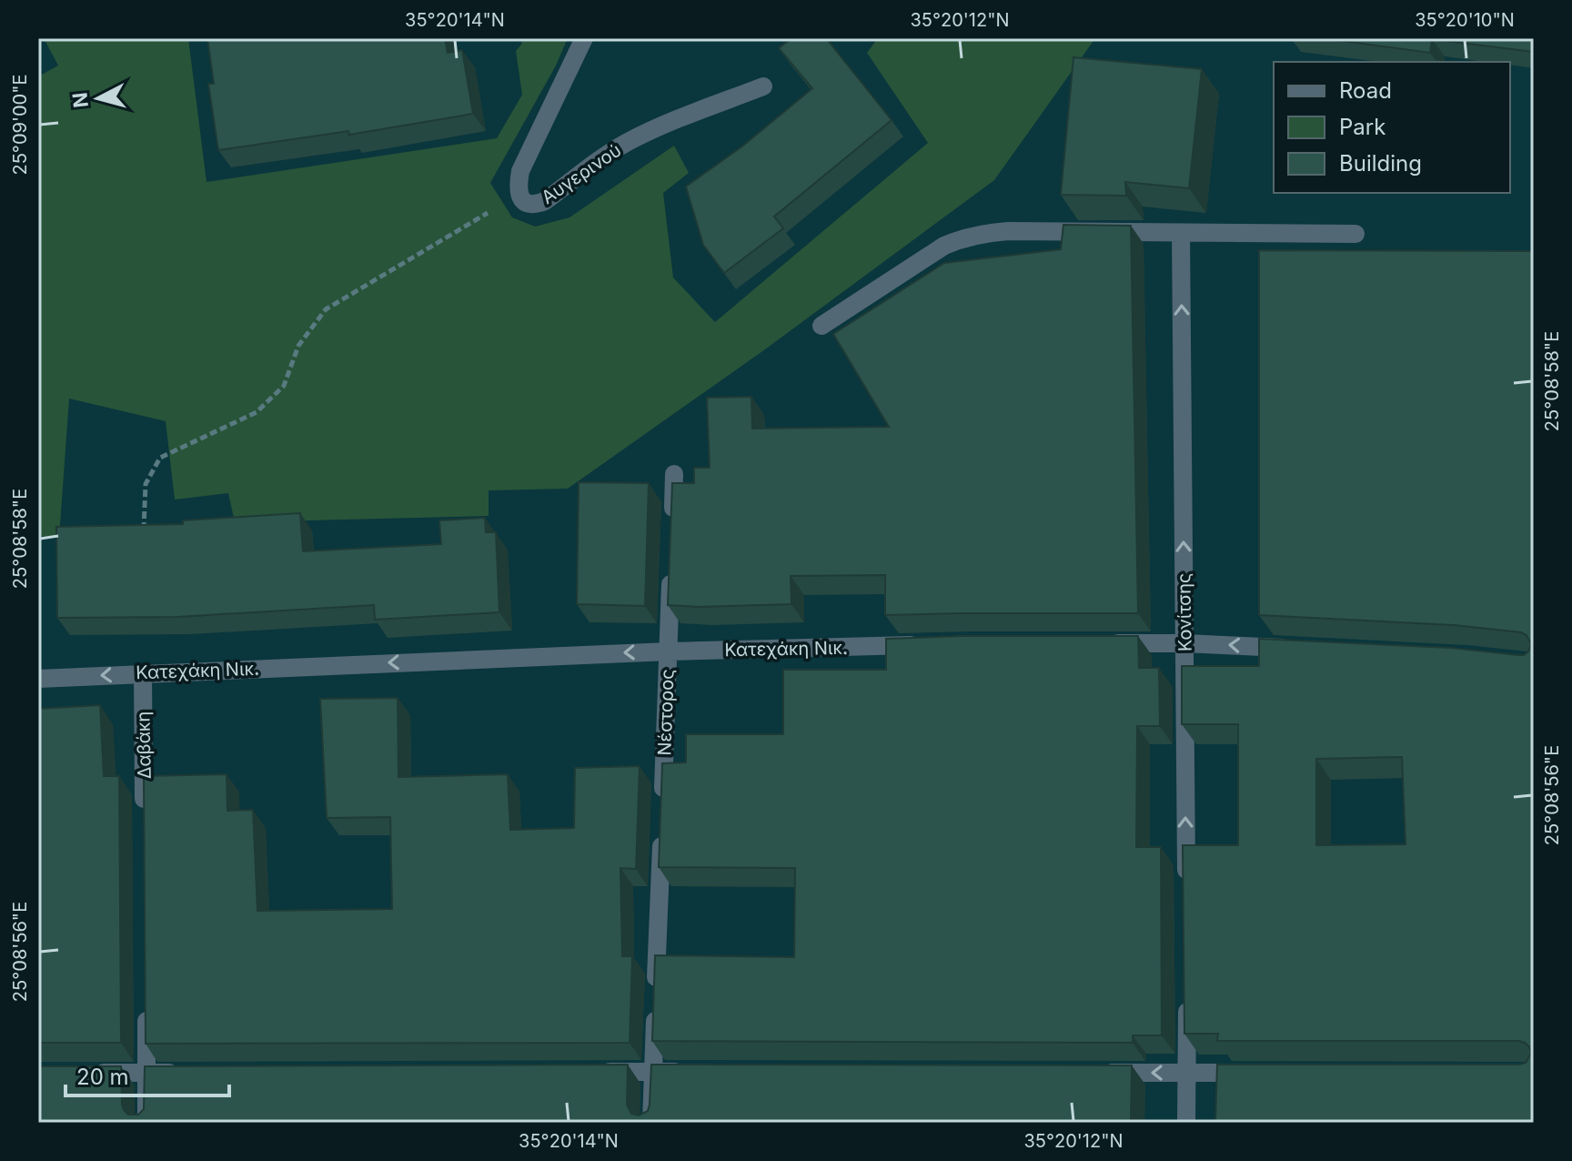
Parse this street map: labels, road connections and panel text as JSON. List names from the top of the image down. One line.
{"streets":{"street":["Αυγερινού","Κονίτσης","Κατεχάκη Νικ.","Νέστορος","Δαβάκη"]},"crossings":[["Κατεχάκη Νικ.","Νέστορος"],["Κατεχάκη Νικ.","Δαβάκη"]],"one_way":["Κονίτσης","Κατεχάκη Νικ."],"legend":["Road","Park","Building"],"scale_bar":"20 m","north":"left","coordinates":["35°20'14\"N","35°20'12\"N","35°20'10\"N","25°09'00\"E","25°08'58\"E","25°08'56\"E"]}
